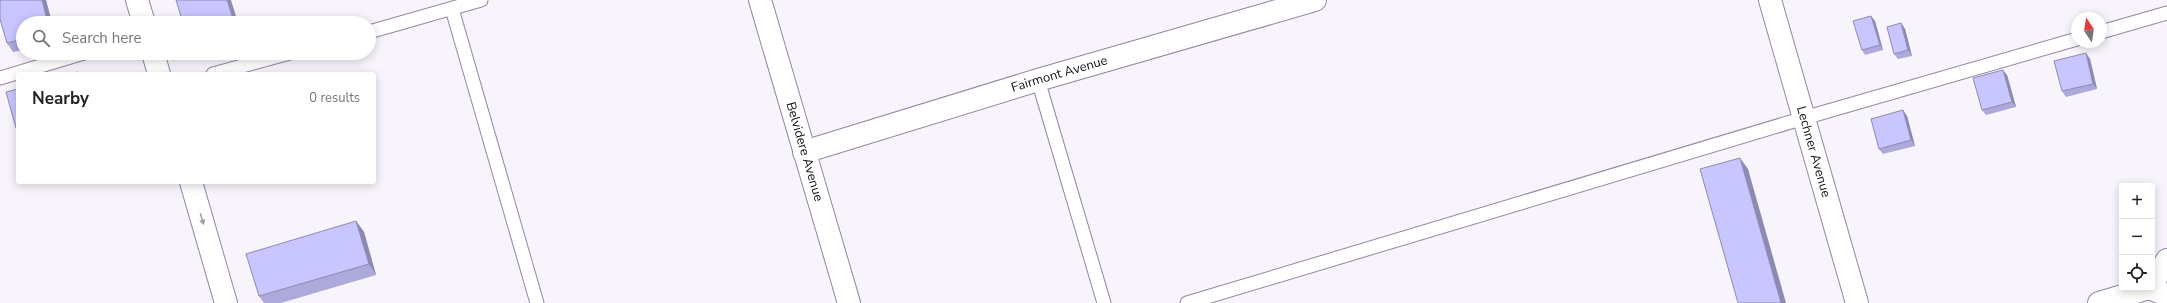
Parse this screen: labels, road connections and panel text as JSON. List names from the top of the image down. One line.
{"streets":{"street":["Fairmont Avenue","Lechner Avenue","Belvidere Avenue"]},"crossings":[["Fairmont Avenue","Belvidere Avenue"]],"north":"top","page":{"search":"Search here","heading":["Nearby","0 results"],"map_buttons":["+","−"]}}
